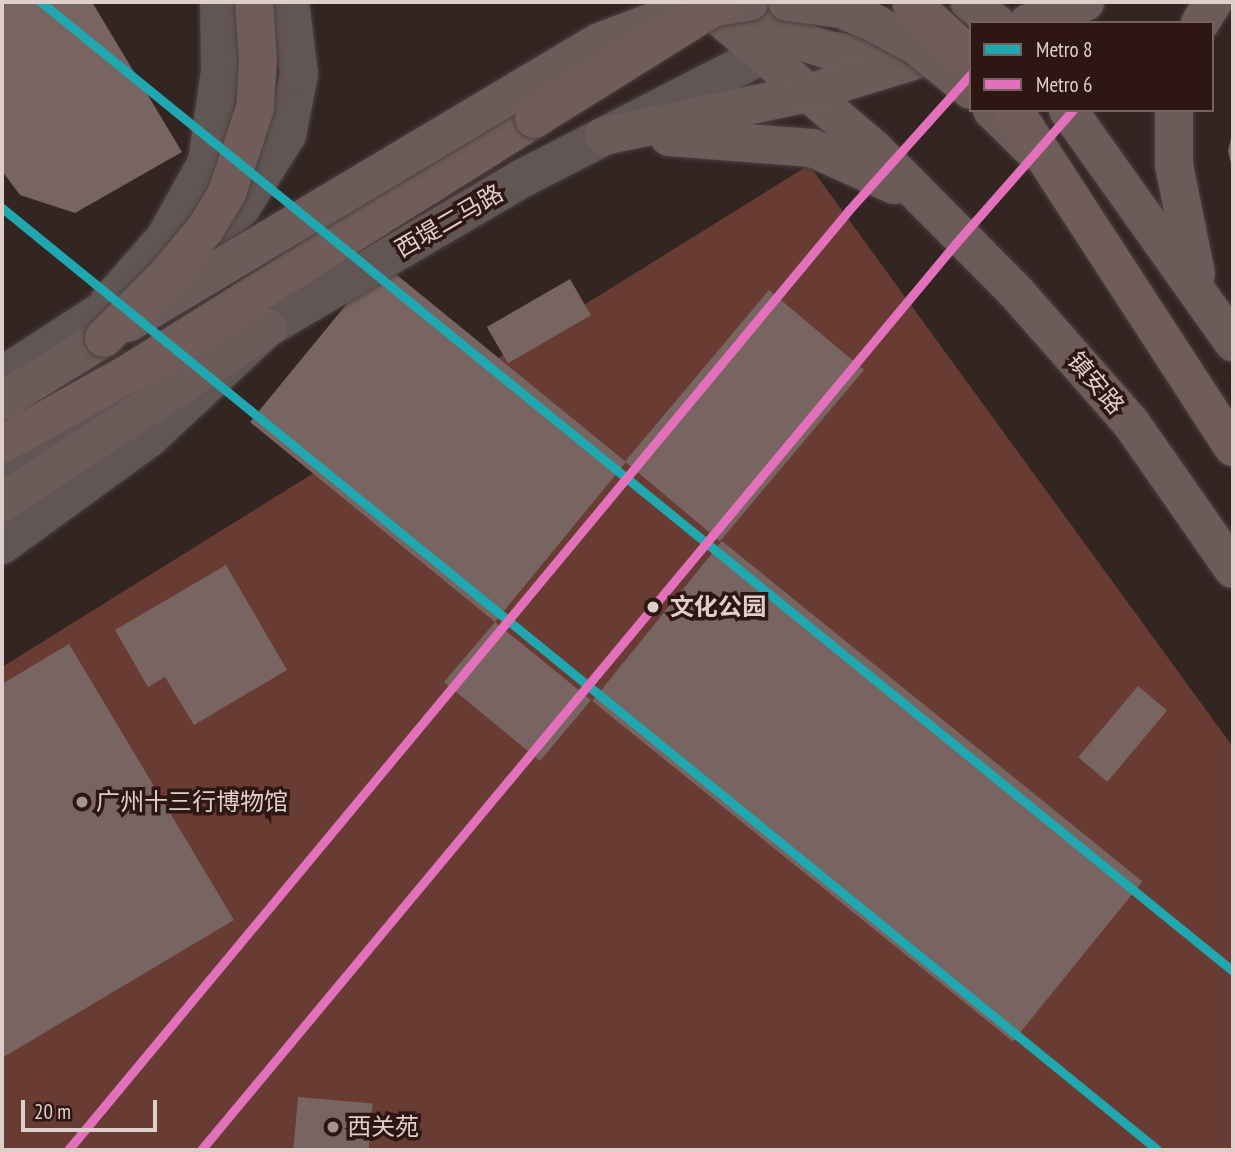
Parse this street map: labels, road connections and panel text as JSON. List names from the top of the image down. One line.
{"streets":{"main road":["西堤二马路","镇安路"]},"places":["文化公园","广州十三行博物馆","西关苑"],"lines":["metro line 8","metro line 6"],"legend":["Metro 8","Metro 6"],"scale_bar":"20 m"}
